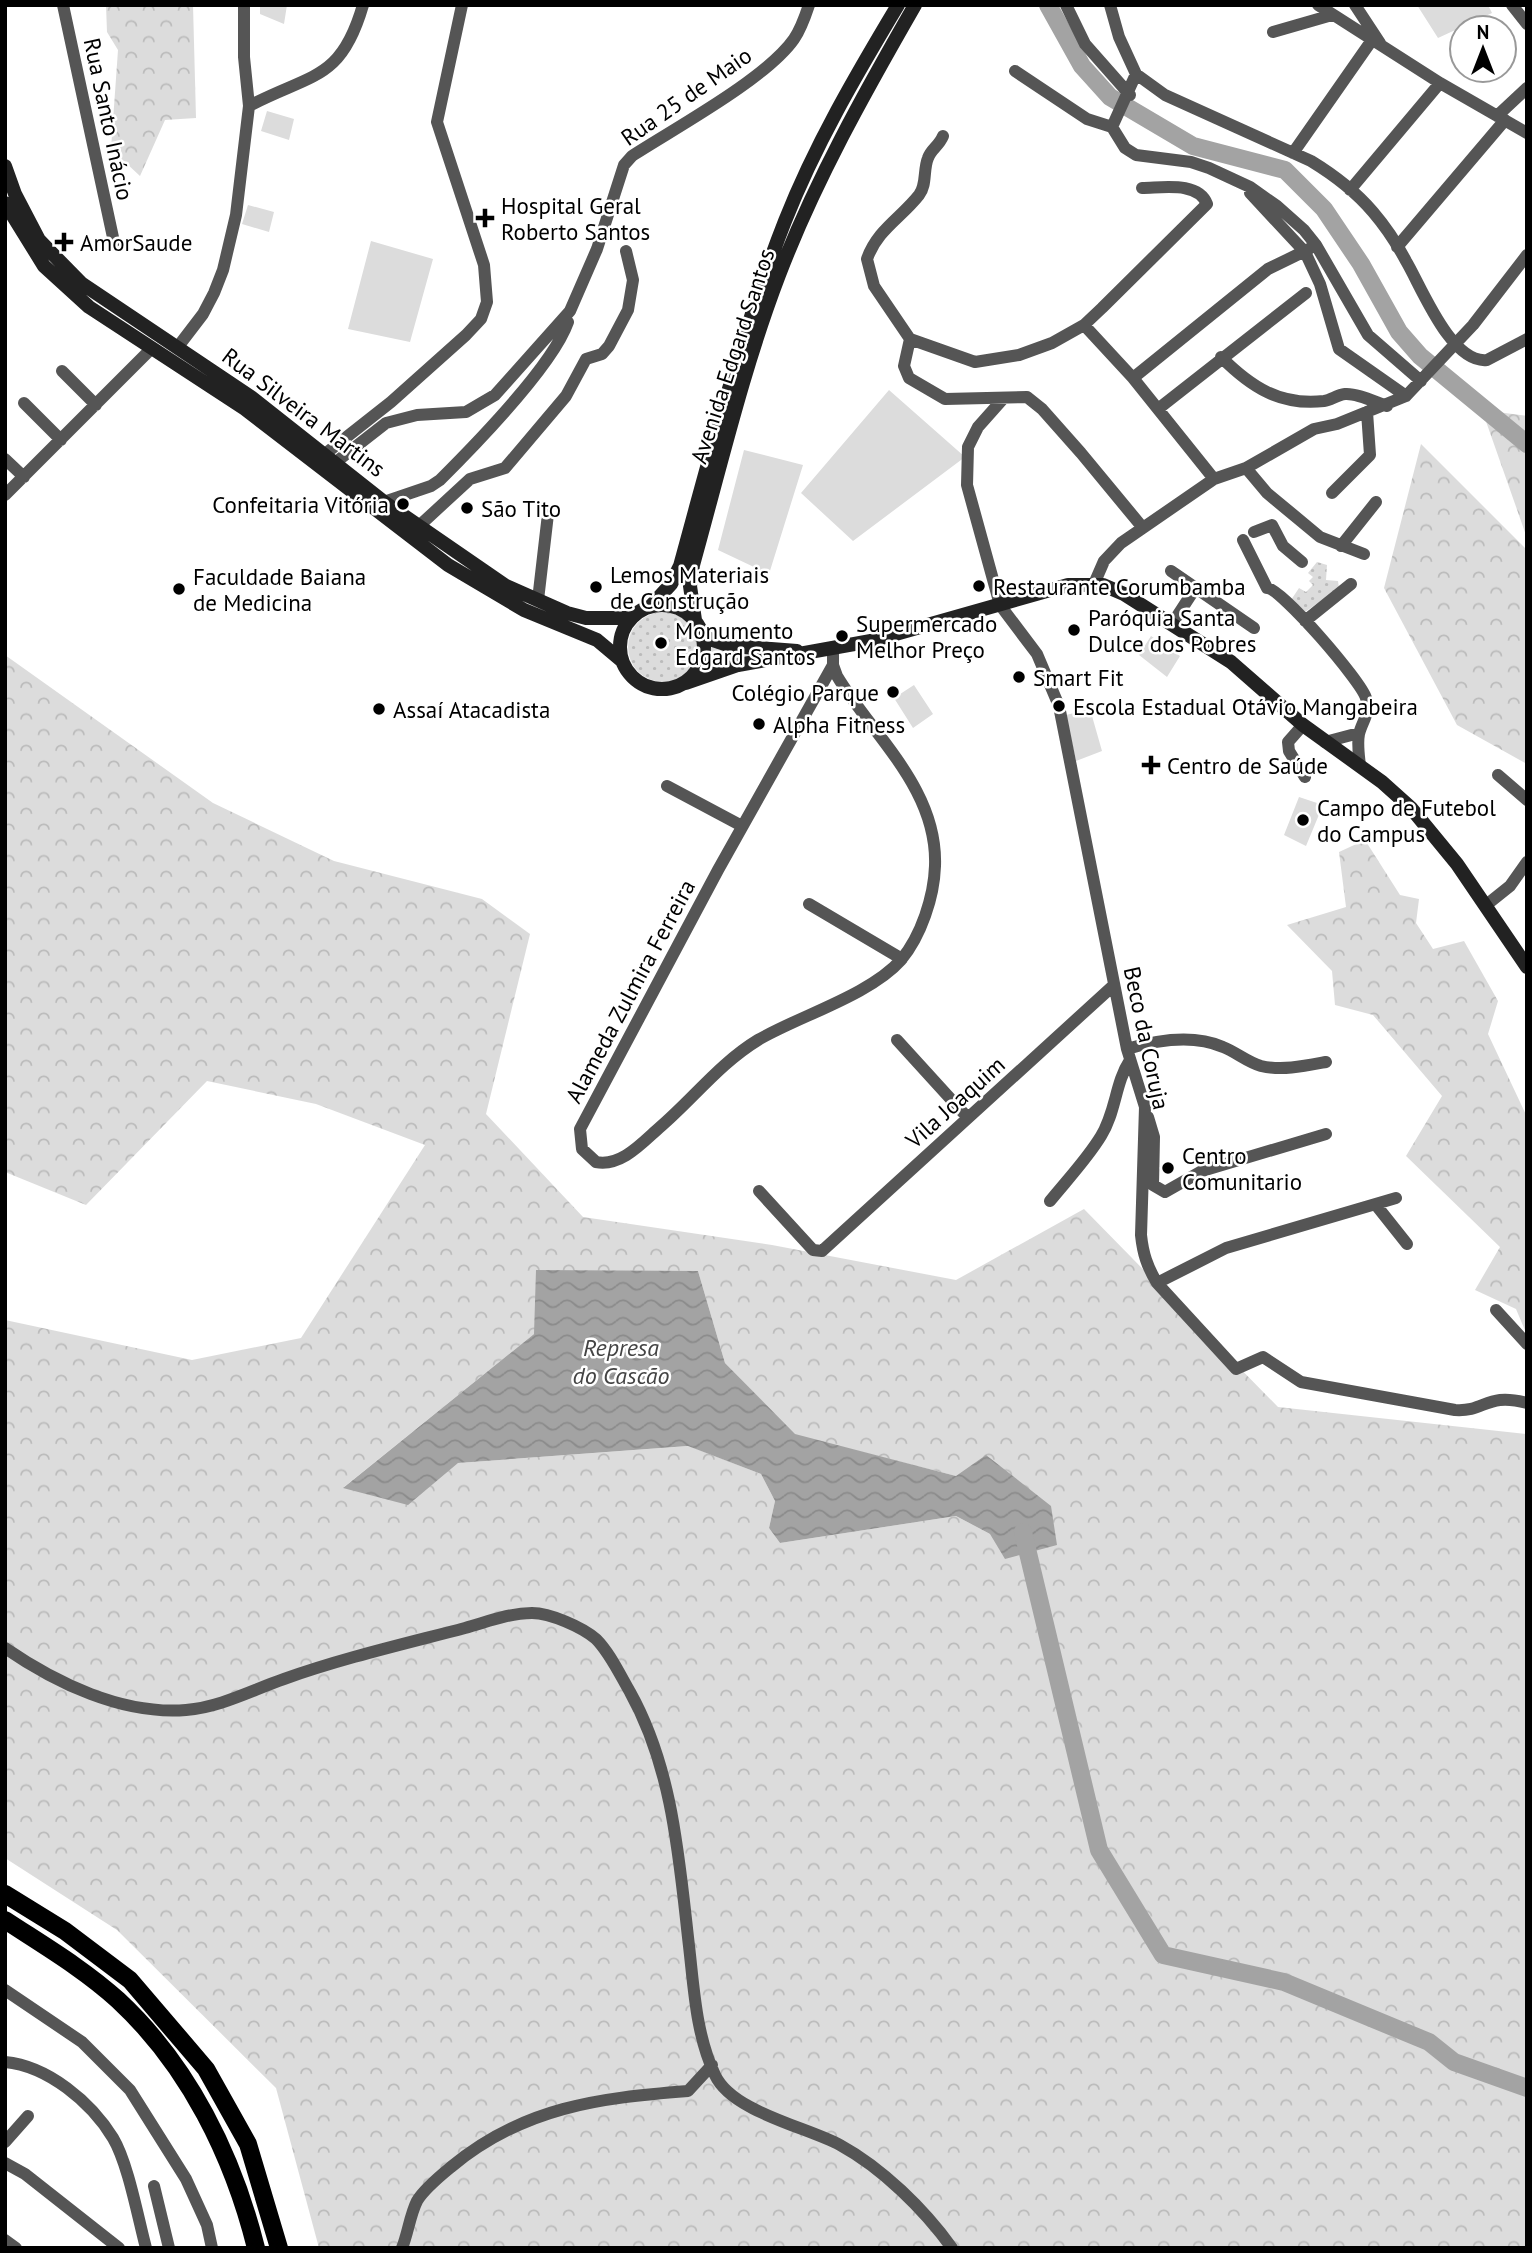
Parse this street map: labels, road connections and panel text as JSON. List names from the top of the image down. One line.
{"streets":{"main road":["Avenida Edgard Santos","Rua Silveira Martins"],"street":["Rua 25 de Maio","Rua Santo Inácio","Alameda Zulmira Ferreira","Beco da Coruja","Vila Joaquim"]},"crossings":[["Rua 25 de Maio","Rua Silveira Martins"],["Avenida Edgard Santos","Rua Silveira Martins"],["Beco da Coruja","Vila Joaquim"]],"water":["Represa do Cascão"],"places":{"health":["Hospital Geral Roberto Santos","AmorSaude","Centro de Saúde"],"other":["Confeitaria Vitória","São Tito","Restaurante Corumbamba","Lemos Materiais de Construção","Faculdade Baiana de Medicina","Paróquia Santa Dulce dos Pobres","Supermercado Melhor Preço","Monumento Edgard Santos","Smart Fit","Colégio Parque","Escola Estadual Otávio Mangabeira","Assaí Atacadista","Alpha Fitness","Campo de Futebol do Campus","Centro Comunitario"]},"north":"top"}
